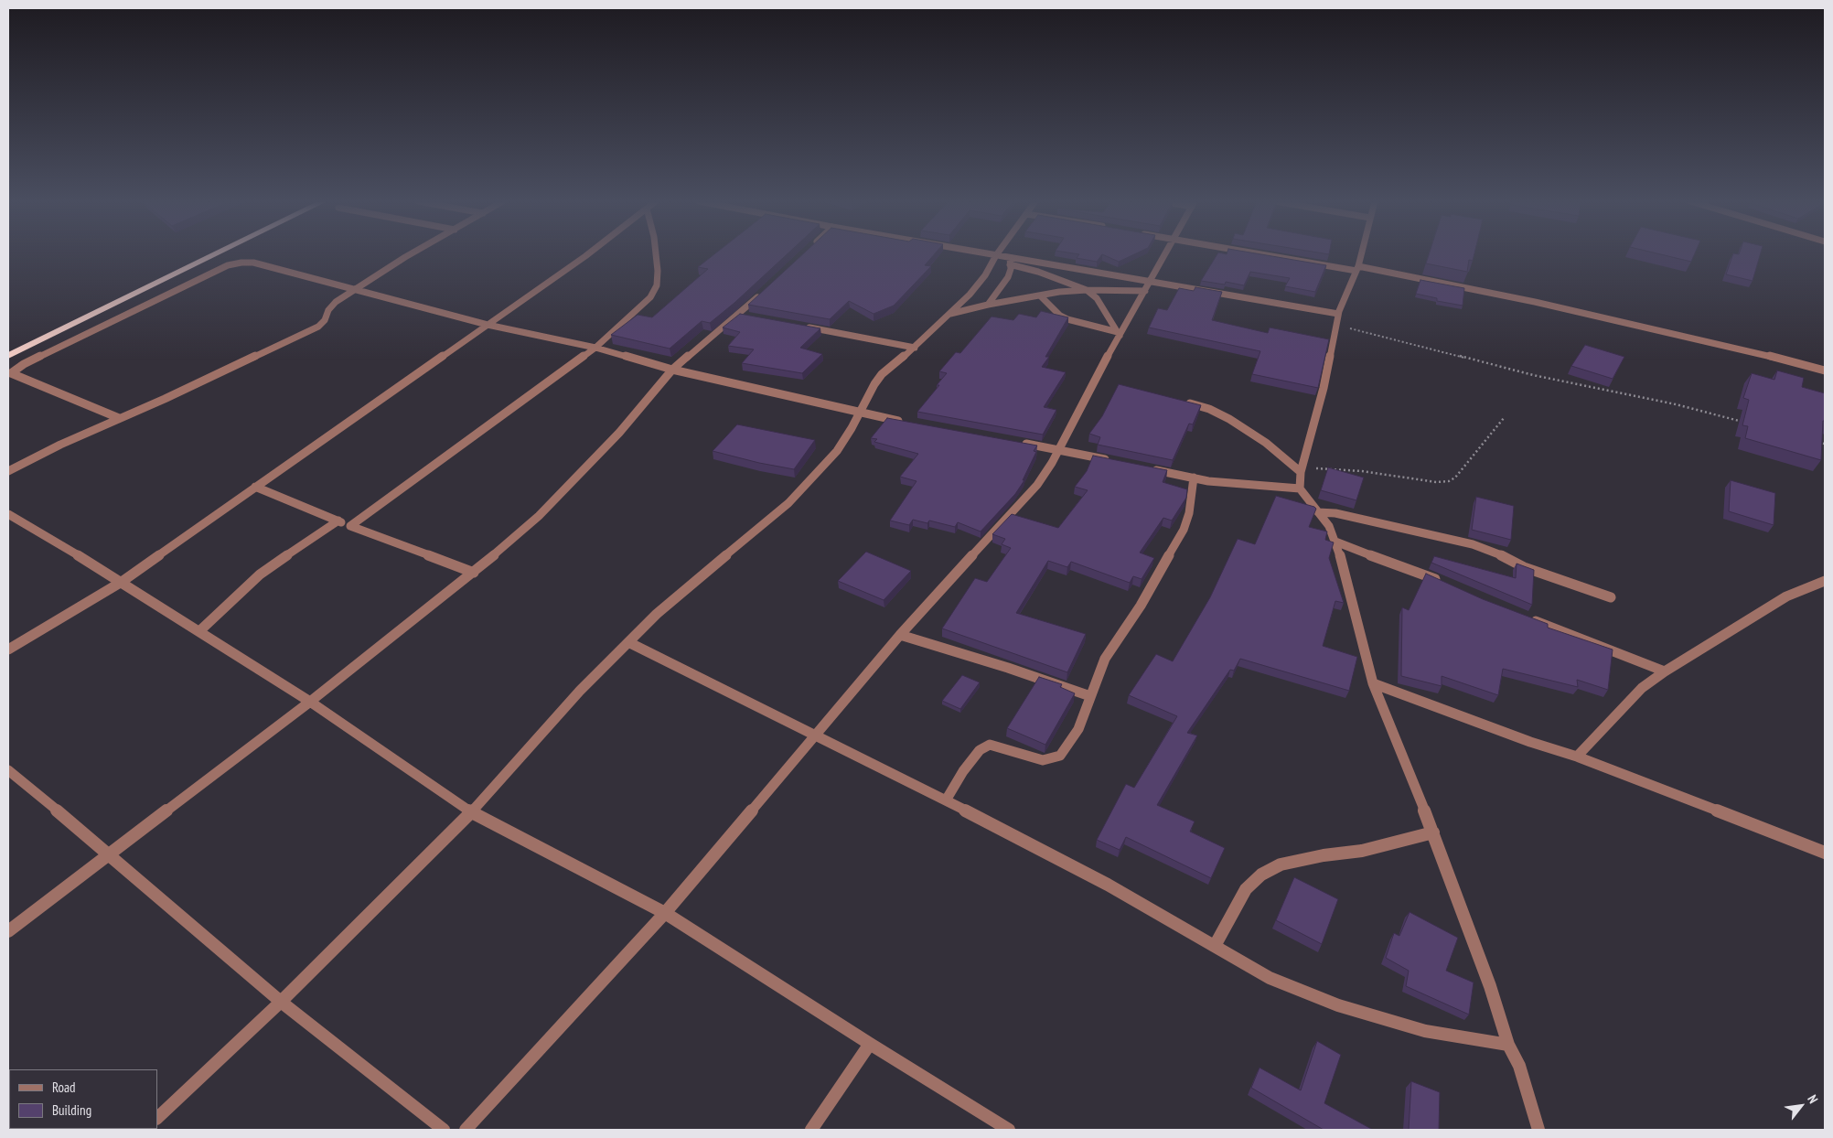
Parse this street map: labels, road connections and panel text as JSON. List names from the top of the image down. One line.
{"legend":["Road","Building"],"north":"top right"}
